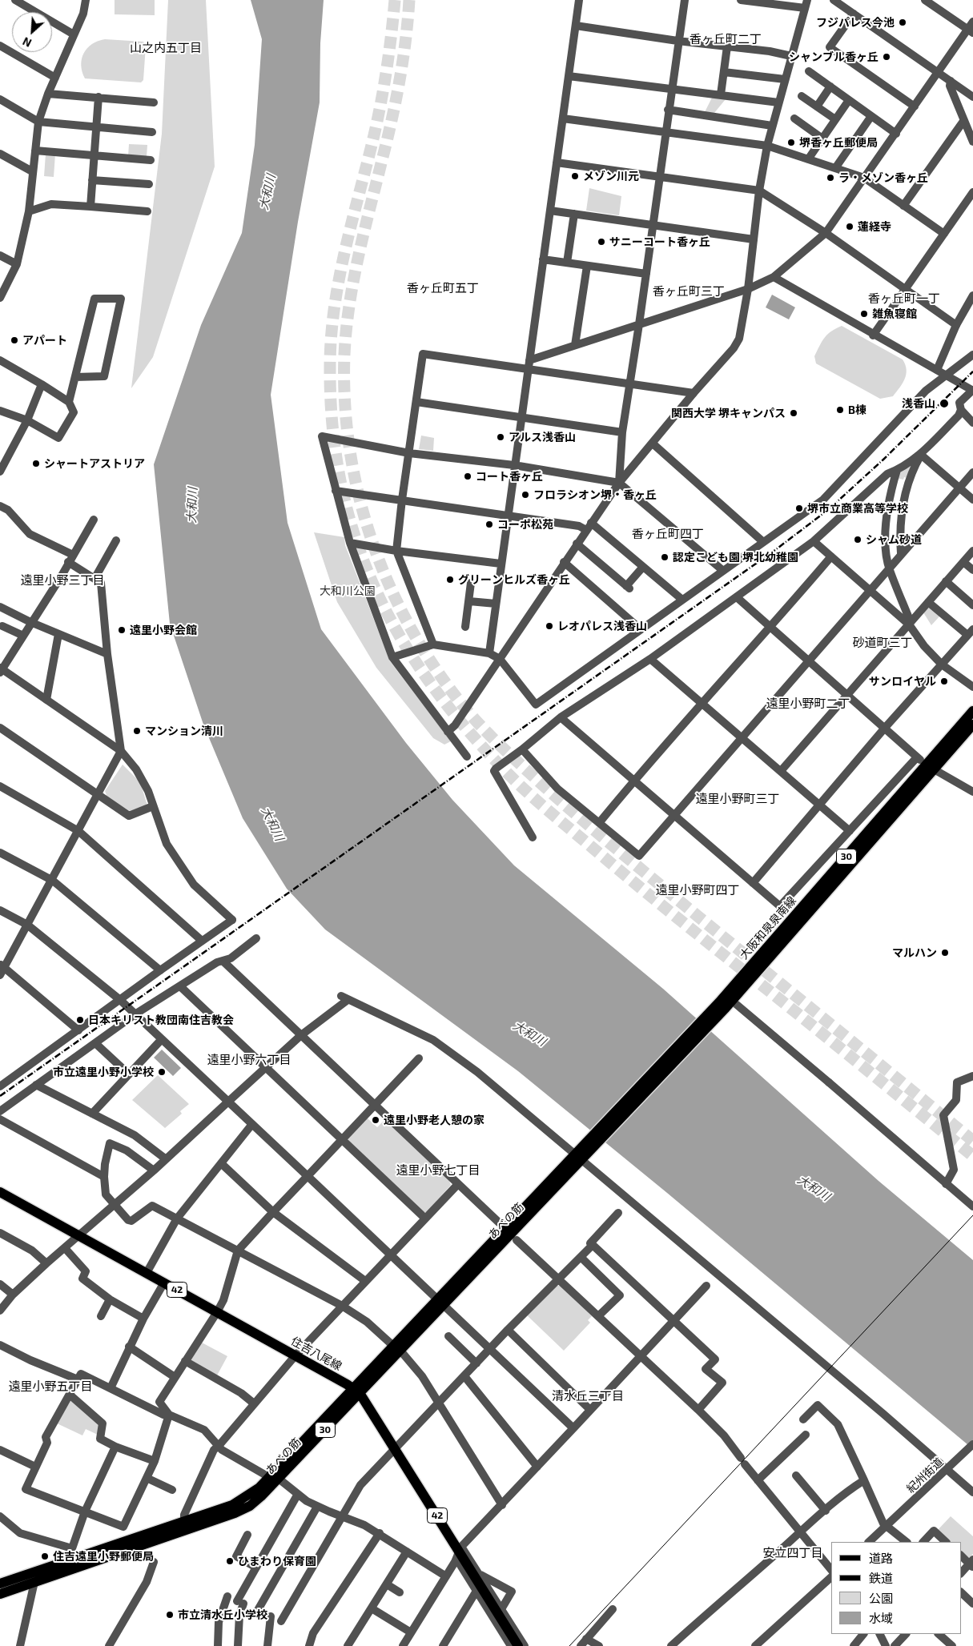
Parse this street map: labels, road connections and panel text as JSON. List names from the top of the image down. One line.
{"streets":{"main road":["30","大阪和泉泉南線","あべの筋","42","住吉八尾線"],"street":["紀州街道"]},"crossings":[["大阪和泉泉南線","あべの筋"],["あべの筋","住吉八尾線"]],"districts":["香ヶ丘町二丁","山之内五丁目","香ヶ丘町五丁","香ヶ丘町三丁","香ヶ丘町一丁","香ヶ丘町四丁","遠里小野三丁目","砂道町三丁","遠里小野町二丁","遠里小野町三丁","遠里小野町四丁","遠里小野六丁目","遠里小野七丁目","遠里小野五丁目","清水丘三丁目","安立四丁目"],"water":["大和川"],"parks":["大和川公園"],"places":["フジパレス今池","シャンブル香ヶ丘","堺香ヶ丘郵便局","メゾン川元","ラ・メゾン香ヶ丘","蓮経寺","サニーコート香ヶ丘","雑魚寝館","アパート","浅香山","B棟","関西大学 堺キャンパス","アルス浅香山","シャートアストリア","コート香ヶ丘","フロラシオン堺・香ヶ丘","堺市立商業高等学校","コーポ松苑","シャム砂道","認定こども園 堺北幼稚園","グリーンヒルズ香ヶ丘","レオパレス浅香山","遠里小野会館","サンロイヤル","マンション清川","マルハン","日本キリスト教団南住吉教会","市立遠里小野小学校","遠里小野老人憩の家","住吉遠里小野郵便局","ひまわり保育園","市立清水丘小学校"],"legend":["道路","鉄道","公園","水域"],"north":"bottom left"}
